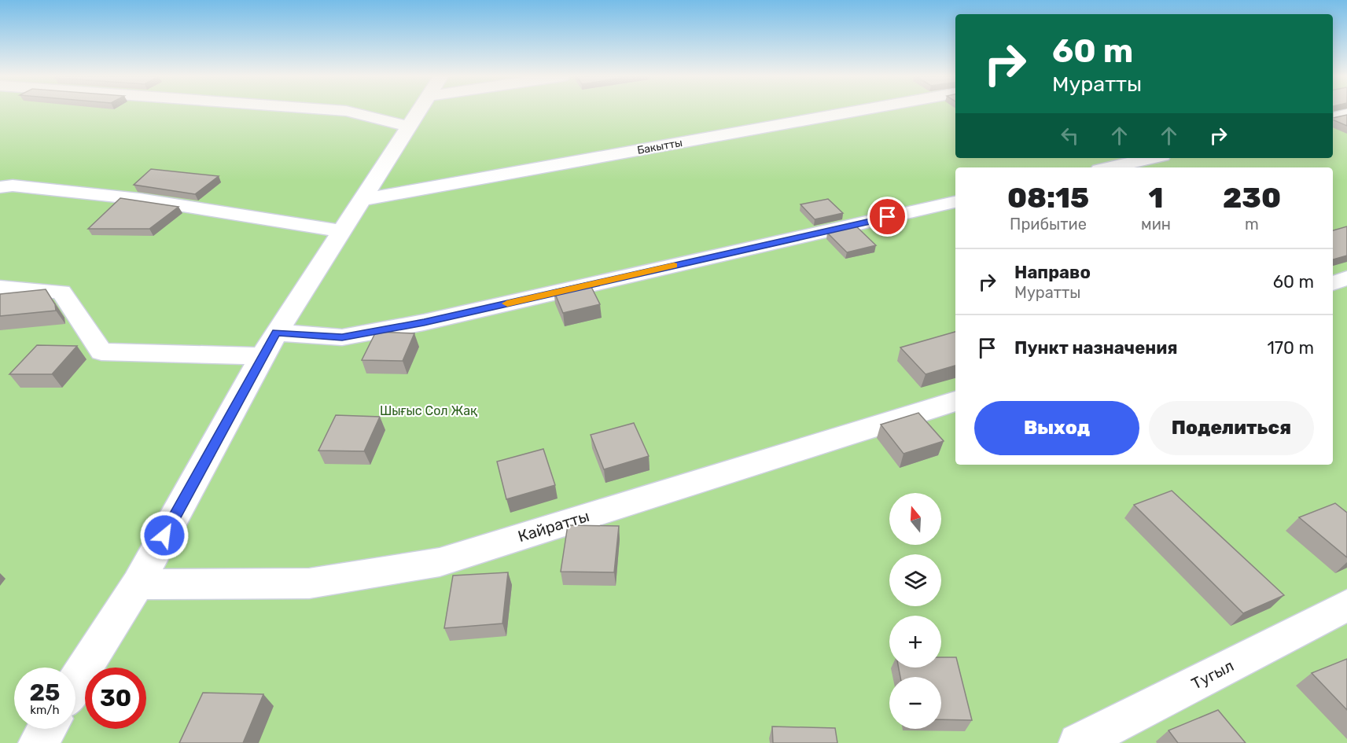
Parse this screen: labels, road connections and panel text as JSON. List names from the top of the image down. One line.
{"streets":{"street":["Бакытты","Кайратты","Тугыл"]},"parks":["Шығыс Сол Жақ"],"north":"top","page":{"turn":["60 m","Муратты"],"eta":["08:15","Прибытие","1","мин","230","m"],"list":[{"name":"Направо","note":"Муратты","value":"60 m"},{"name":"Пункт назначения","value":"170 m"}],"buttons":["Выход","Поделиться"],"map_buttons":["+","−"],"speed":"25 km/h","limit":"30"}}
